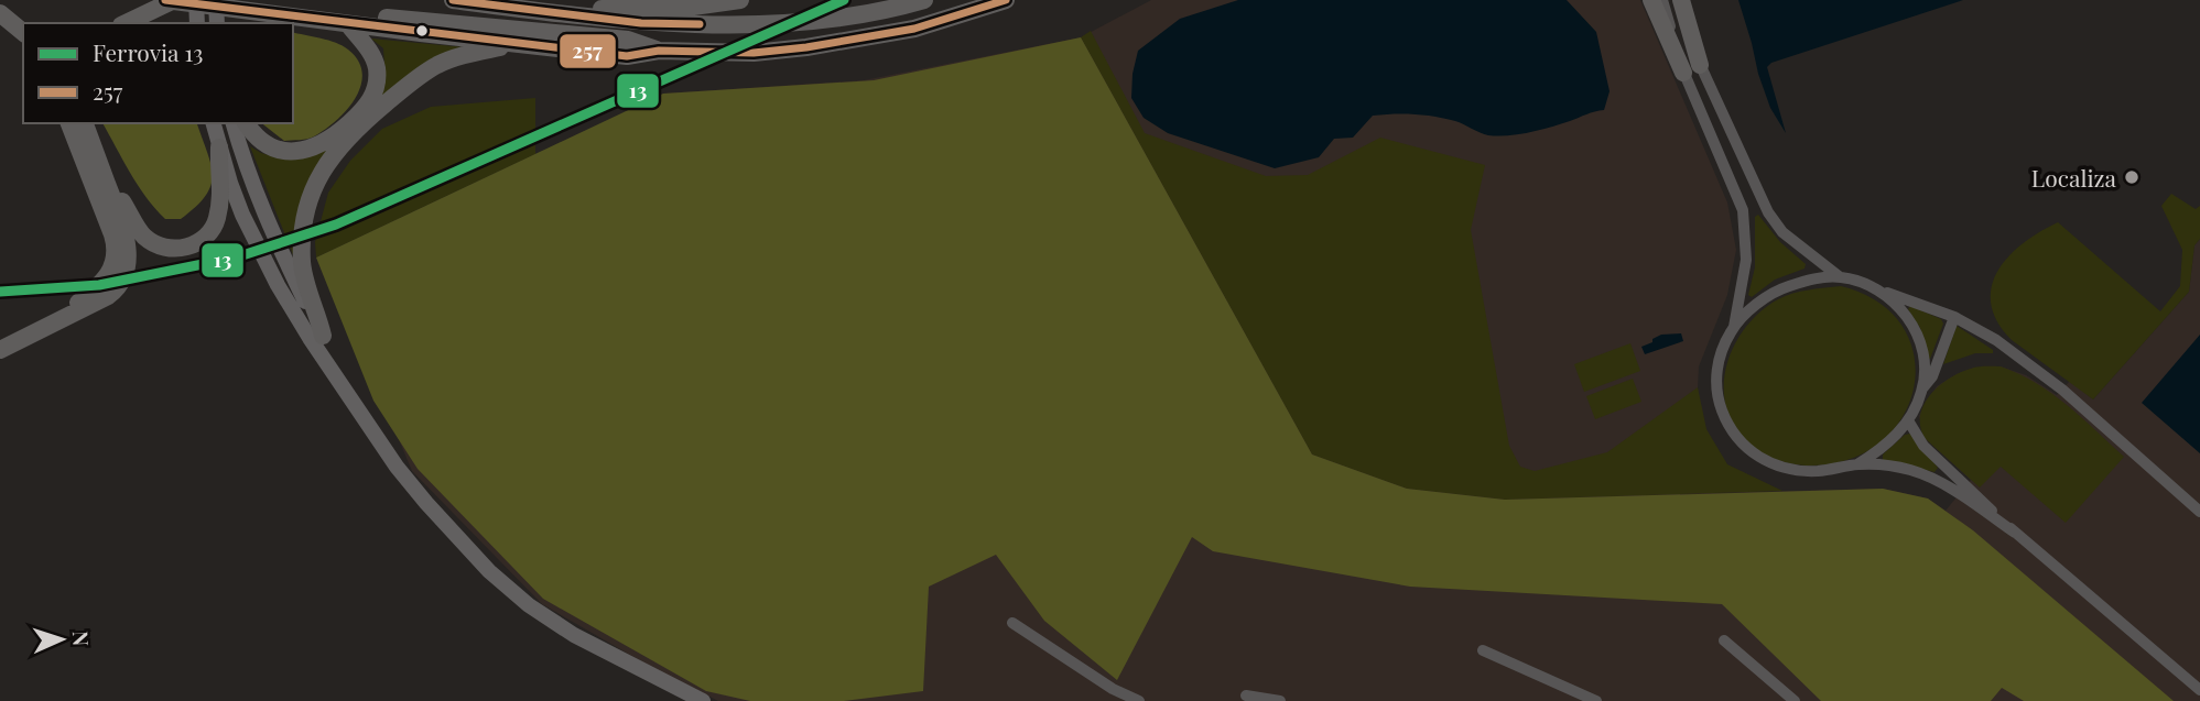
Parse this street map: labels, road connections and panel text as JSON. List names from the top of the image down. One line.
{"places":["Localiza"],"lines":["rail line 13","transit line 257"],"legend":["Ferrovia 13","257"],"north":"right"}
